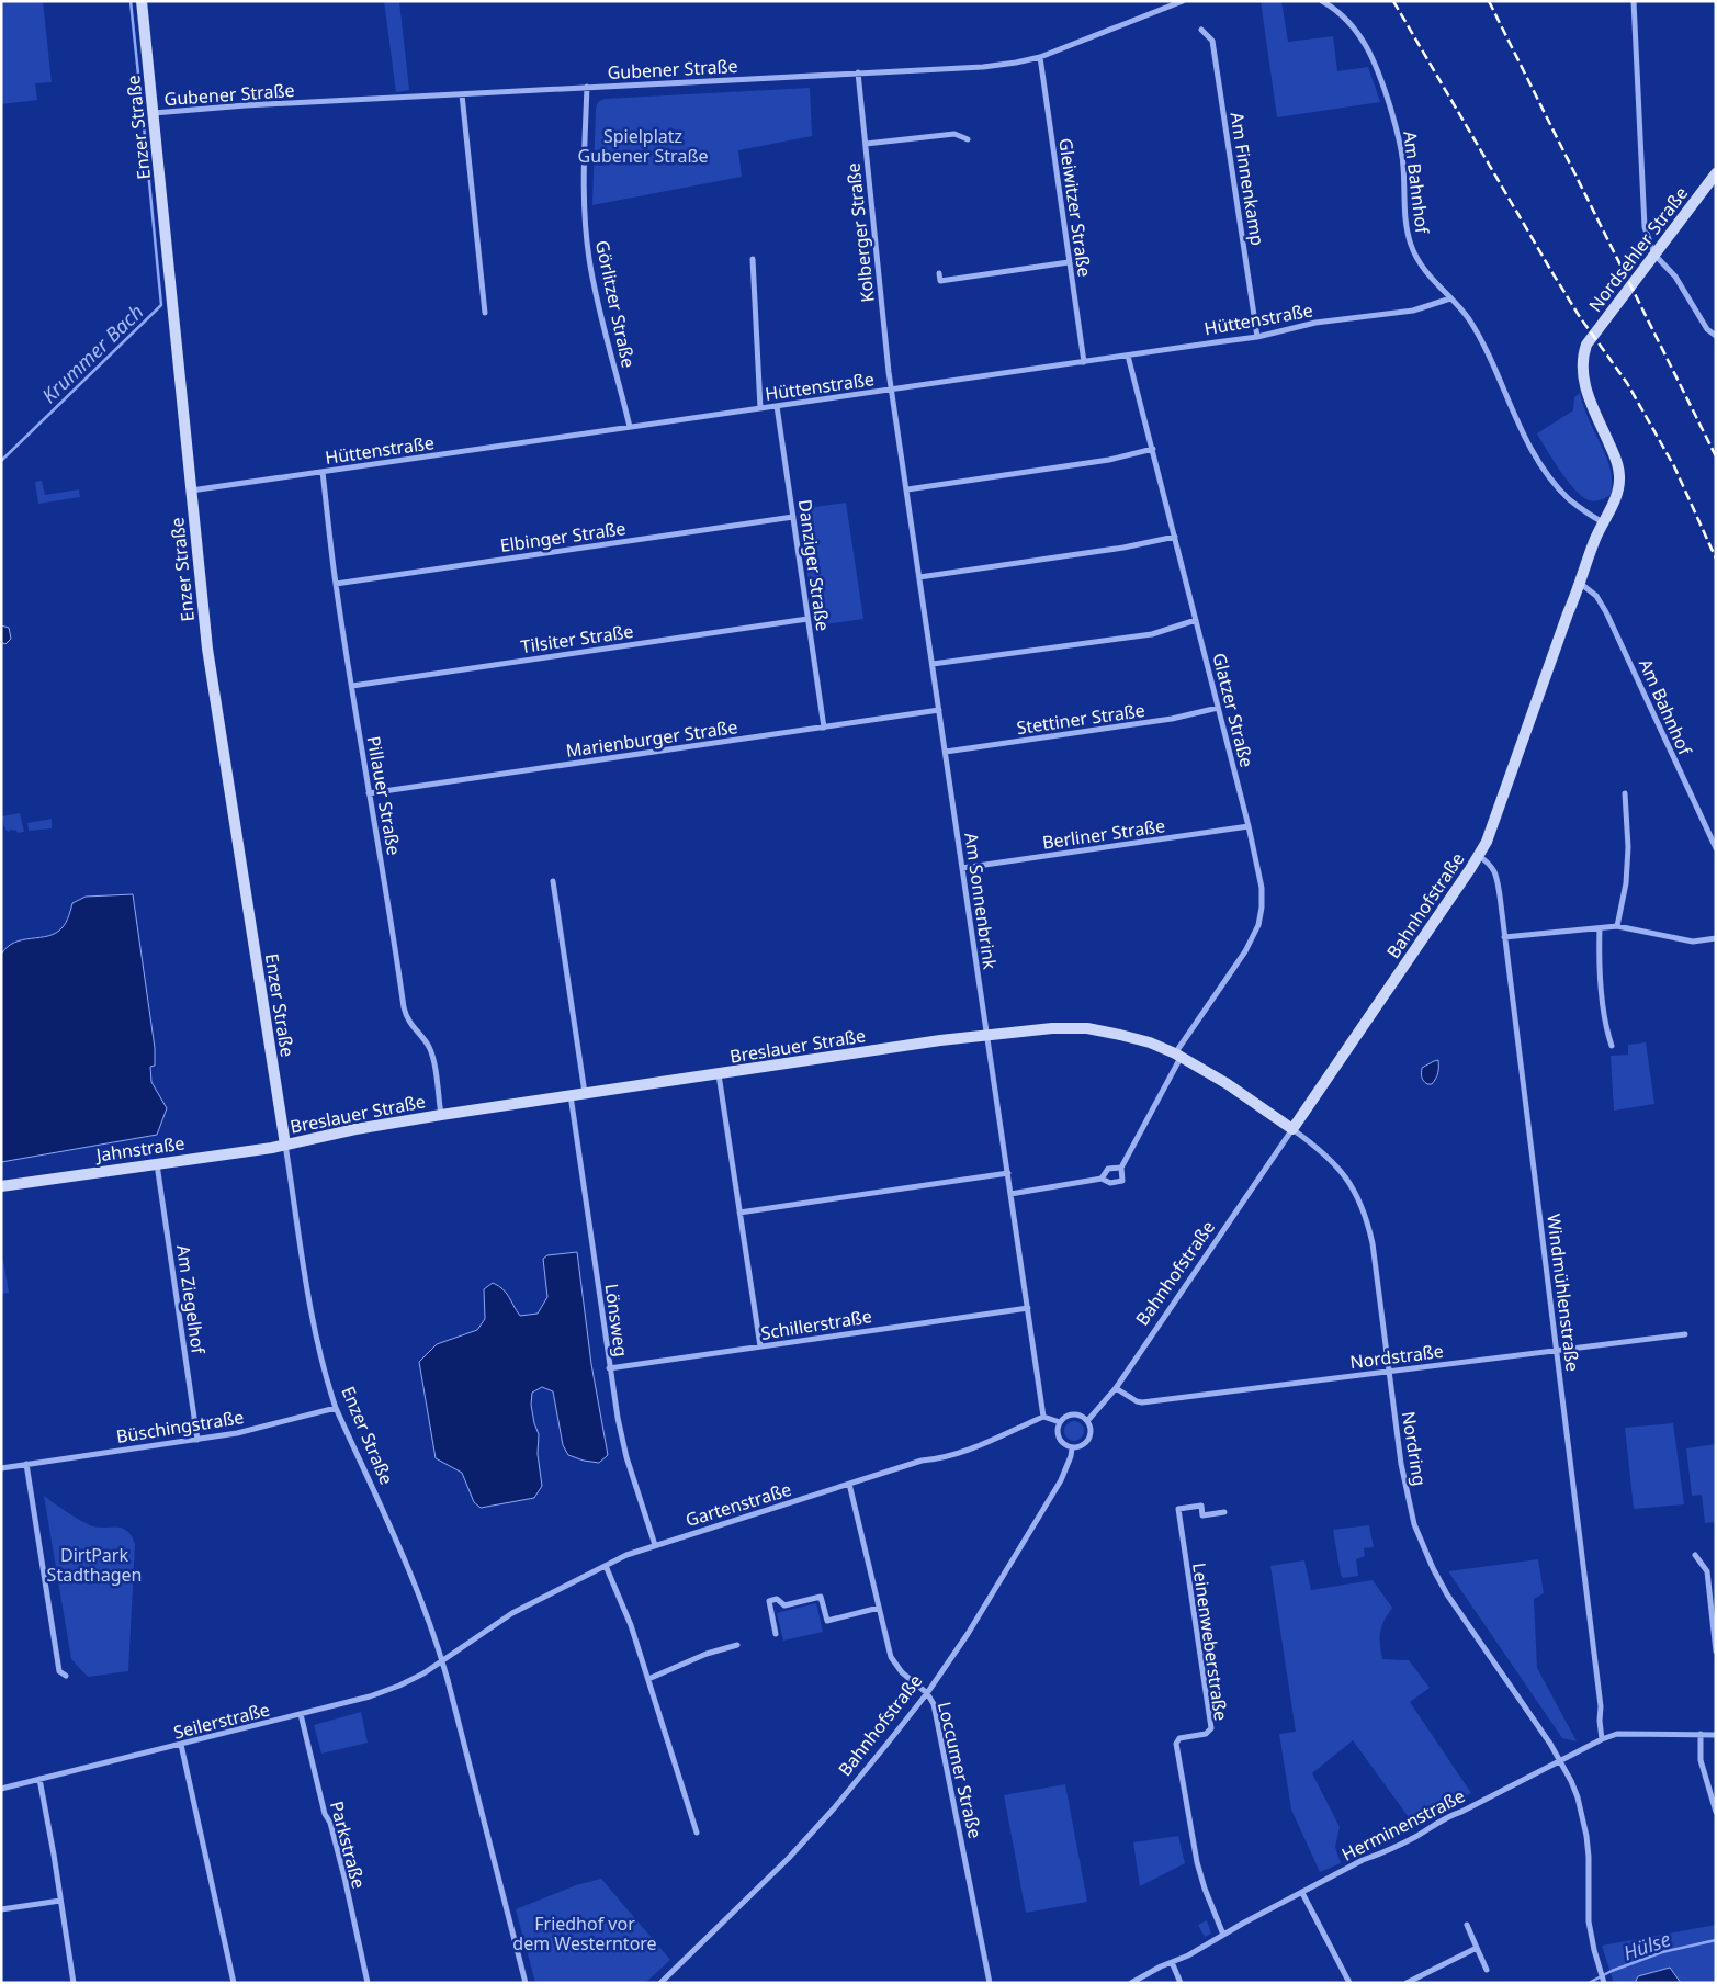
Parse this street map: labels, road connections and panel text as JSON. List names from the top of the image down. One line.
{"streets":{"main road":["Enzer Straße","Nordsehler Straße","Bahnhofstraße","Breslauer Straße","Jahnstraße"],"street":["Gubener Straße","Am Finnenkamp","Am Bahnhof","Gleiwitzer Straße","Kolberger Straße","Görlitzer Straße","Hüttenstraße","Elbinger Straße","Danziger Straße","Tilsiter Straße","Glatzer Straße","Stettiner Straße","Marienburger Straße","Pillauer Straße","Berliner Straße","Am Sonnenbrink","Windmühlenstraße","Am Ziegelhof","Lönsweg","Schillerstraße","Nordstraße","Büschingstraße","Nordring","Gartenstraße","Leinenweberstraße","Seilerstraße","Loccumer Straße","Herminenstraße","Parkstraße"]},"crossings":[["Gubener Straße","Enzer Straße"],["Gubener Straße","Gleiwitzer Straße"],["Gubener Straße","Kolberger Straße"],["Gubener Straße","Görlitzer Straße"],["Enzer Straße","Hüttenstraße"],["Enzer Straße","Breslauer Straße"],["Enzer Straße","Jahnstraße"],["Enzer Straße","Büschingstraße"],["Enzer Straße","Gartenstraße"],["Enzer Straße","Seilerstraße"],["Am Finnenkamp","Hüttenstraße"],["Am Bahnhof","Hüttenstraße"],["Am Bahnhof","Bahnhofstraße"],["Gleiwitzer Straße","Hüttenstraße"],["Kolberger Straße","Hüttenstraße"],["Kolberger Straße","Am Sonnenbrink"],["Nordsehler Straße","Bahnhofstraße"],["Görlitzer Straße","Hüttenstraße"],["Hüttenstraße","Danziger Straße"],["Hüttenstraße","Glatzer Straße"],["Hüttenstraße","Pillauer Straße"],["Hüttenstraße","Am Sonnenbrink"],["Elbinger Straße","Danziger Straße"],["Elbinger Straße","Pillauer Straße"],["Danziger Straße","Tilsiter Straße"],["Danziger Straße","Marienburger Straße"],["Tilsiter Straße","Pillauer Straße"],["Glatzer Straße","Stettiner Straße"],["Glatzer Straße","Berliner Straße"],["Glatzer Straße","Breslauer Straße"],["Stettiner Straße","Am Sonnenbrink"],["Marienburger Straße","Pillauer Straße"],["Marienburger Straße","Am Sonnenbrink"],["Pillauer Straße","Breslauer Straße"],["Berliner Straße","Am Sonnenbrink"],["Am Sonnenbrink","Breslauer Straße"],["Am Sonnenbrink","Schillerstraße"],["Am Sonnenbrink","Gartenstraße"],["Bahnhofstraße","Breslauer Straße"],["Bahnhofstraße","Windmühlenstraße"],["Bahnhofstraße","Nordstraße"],["Bahnhofstraße","Nordring"],["Bahnhofstraße","Loccumer Straße"],["Breslauer Straße","Jahnstraße"],["Breslauer Straße","Lönsweg"],["Breslauer Straße","Nordring"],["Jahnstraße","Am Ziegelhof"],["Windmühlenstraße","Nordstraße"],["Windmühlenstraße","Herminenstraße"],["Am Ziegelhof","Büschingstraße"],["Lönsweg","Schillerstraße"],["Lönsweg","Gartenstraße"],["Nordstraße","Nordring"],["Nordring","Herminenstraße"],["Gartenstraße","Seilerstraße"],["Gartenstraße","Loccumer Straße"],["Leinenweberstraße","Herminenstraße"],["Seilerstraße","Parkstraße"]],"water":["Krummer Bach","Hülse"],"parks":["Spielplatz Gubener Straße","DirtPark Stadthagen","Friedhof vor dem Westerntore"]}
